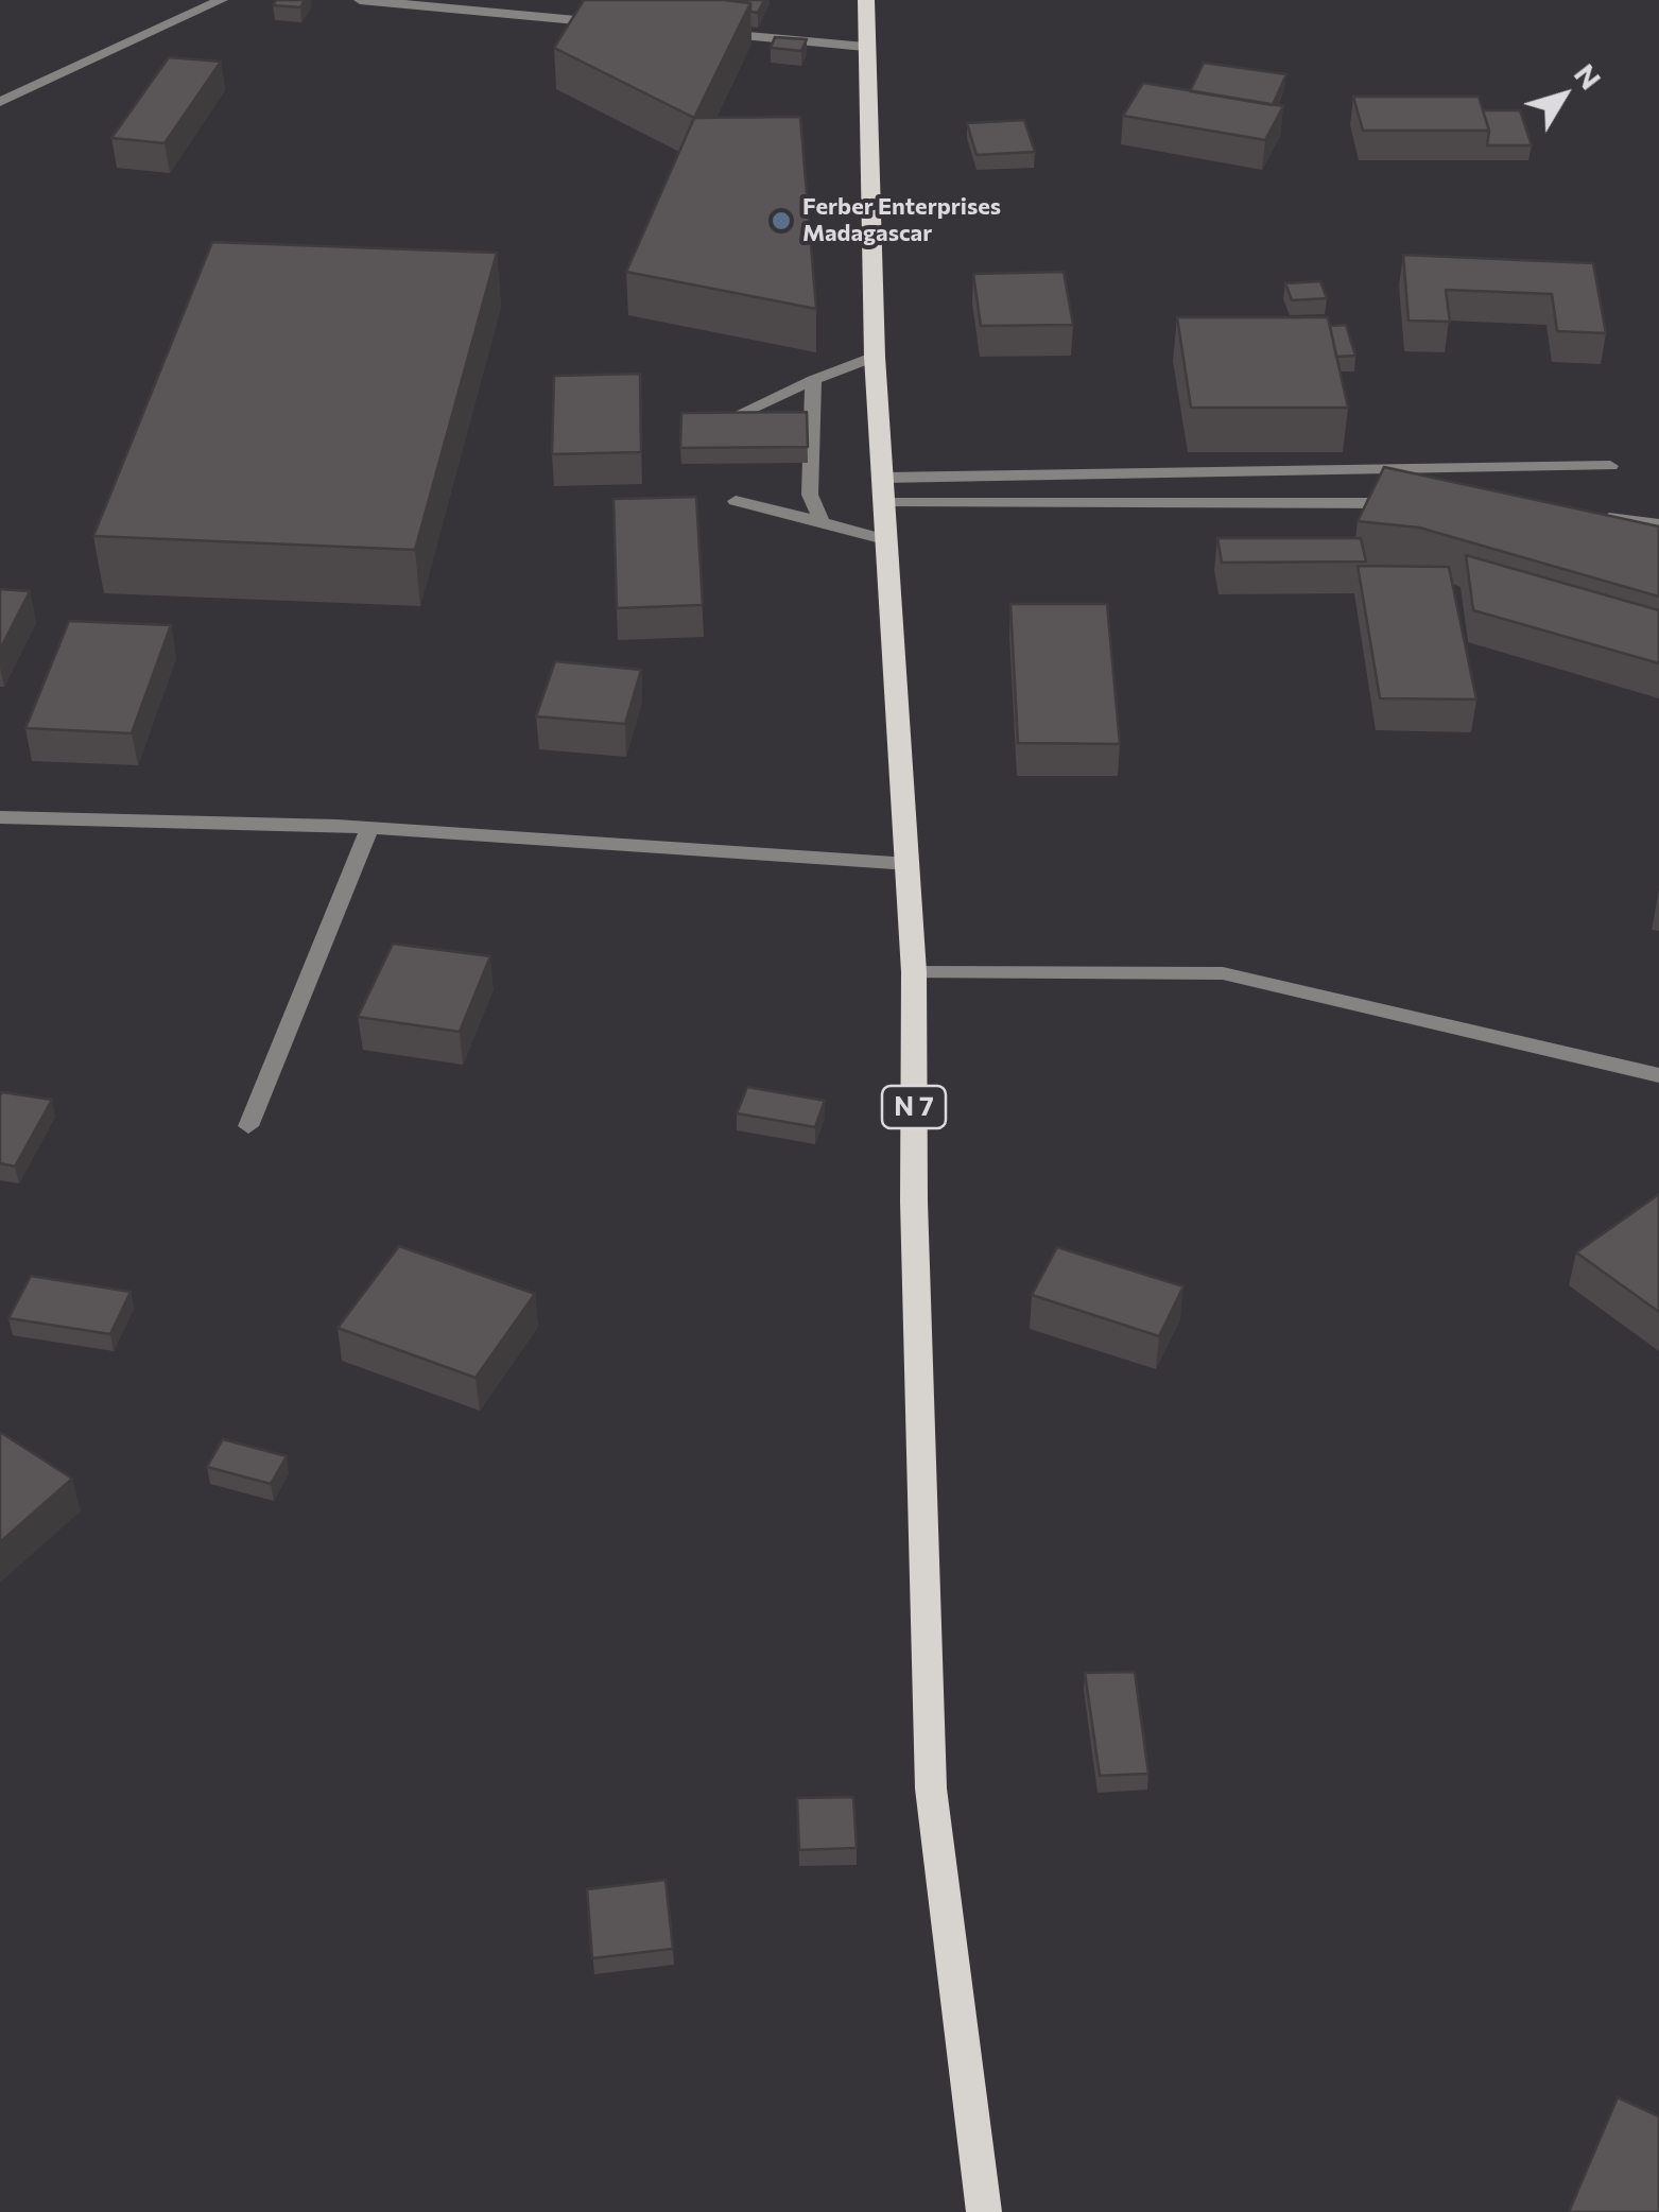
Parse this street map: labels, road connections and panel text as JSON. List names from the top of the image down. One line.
{"streets":{"main road":["N 7"]},"places":["Ferber Enterprises Madagascar"],"north":"top right"}
